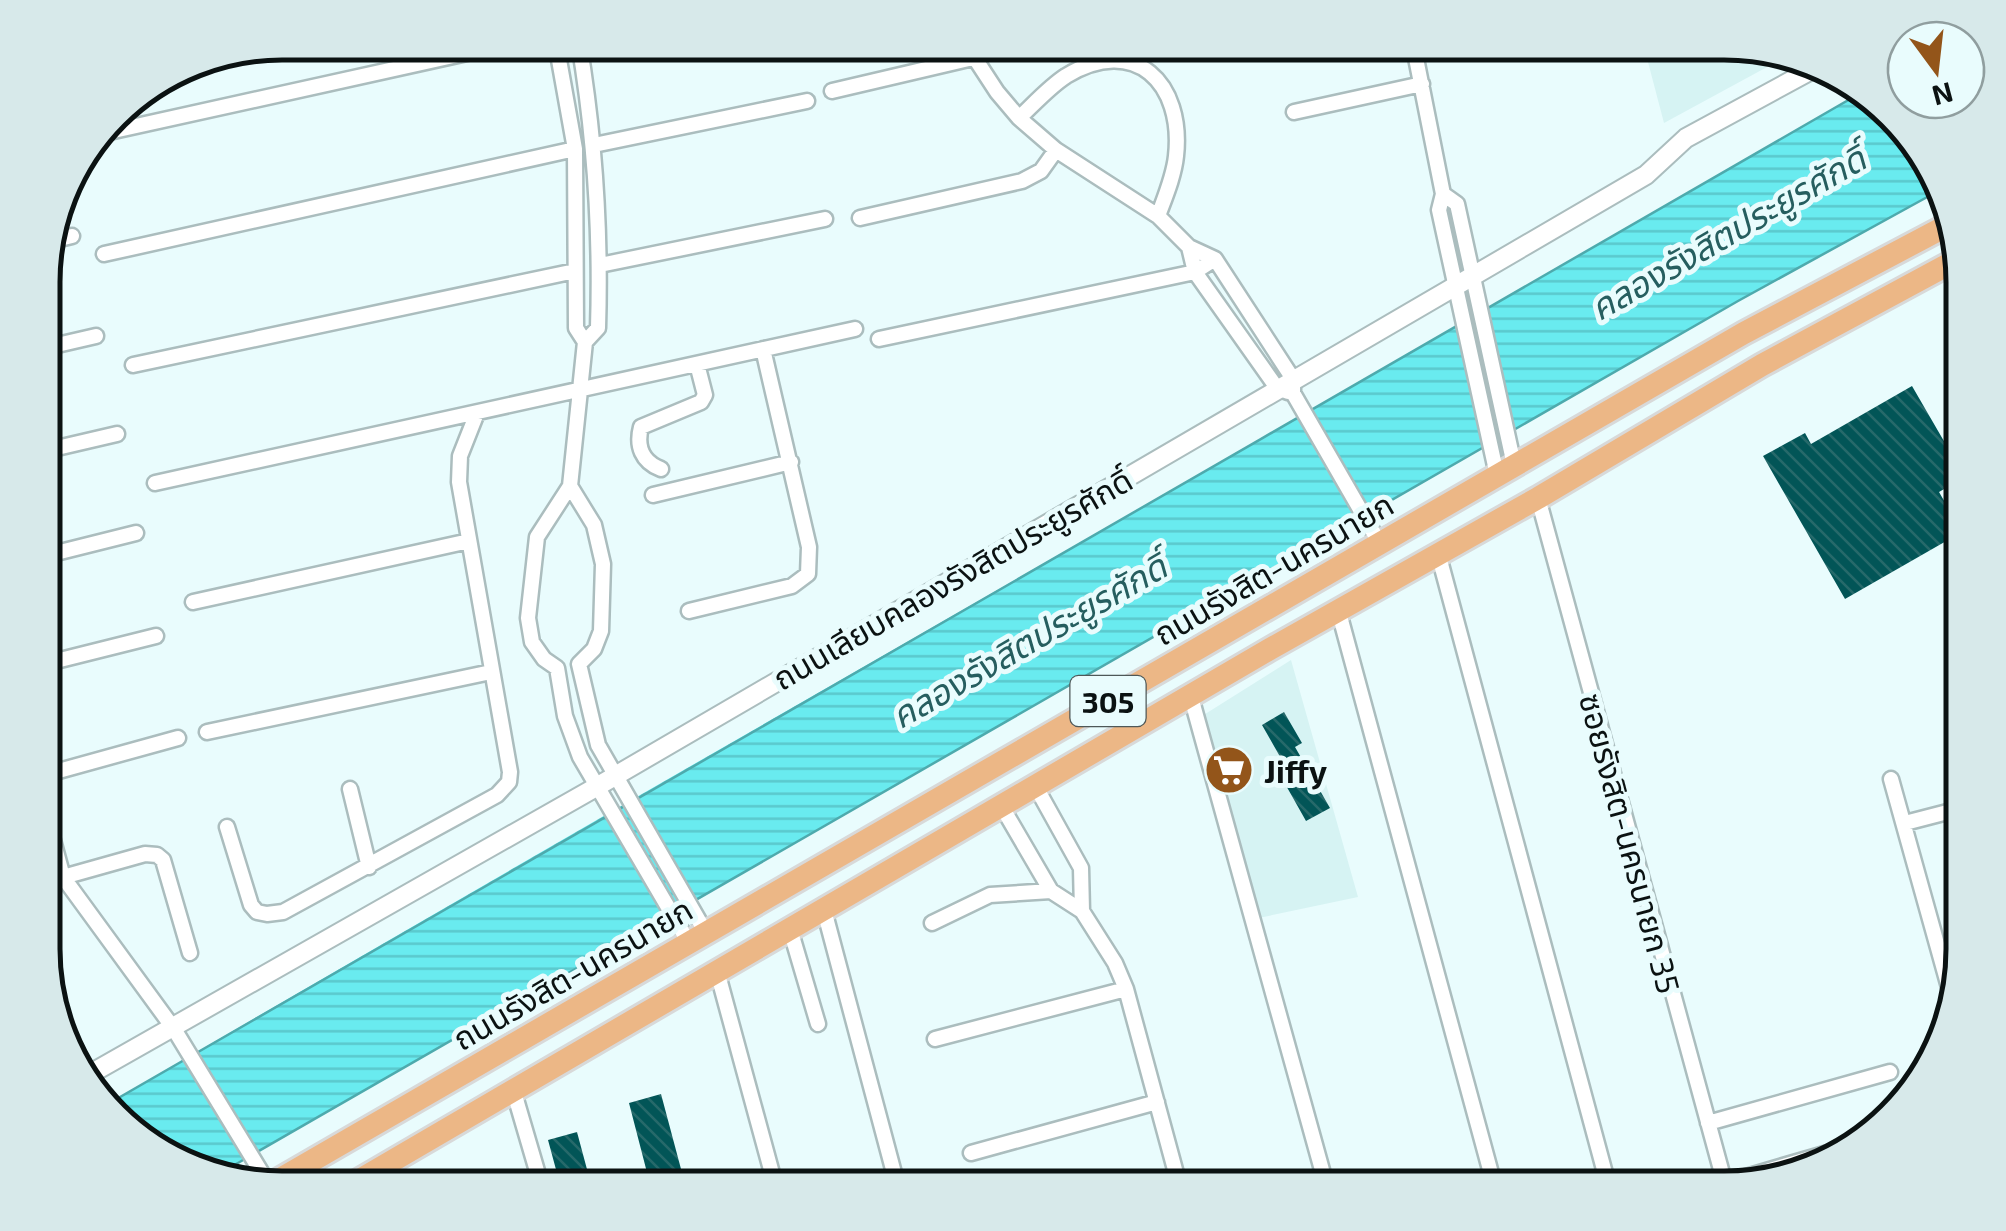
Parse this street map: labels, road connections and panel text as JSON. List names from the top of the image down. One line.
{"streets":{"main road":["ถนนรังสิต-นครนายก","305"],"street":["ถนนเลียบคลองรังสิตประยูรศักดิ์","ซอยรังสิต-นครนายก 35"]},"crossings":[["305","ซอยรังสิต-นครนายก 35"]],"water":["คลองรังสิตประยูรศักดิ์"],"places":{"supermarket":["Jiffy"]},"north":"bottom"}
